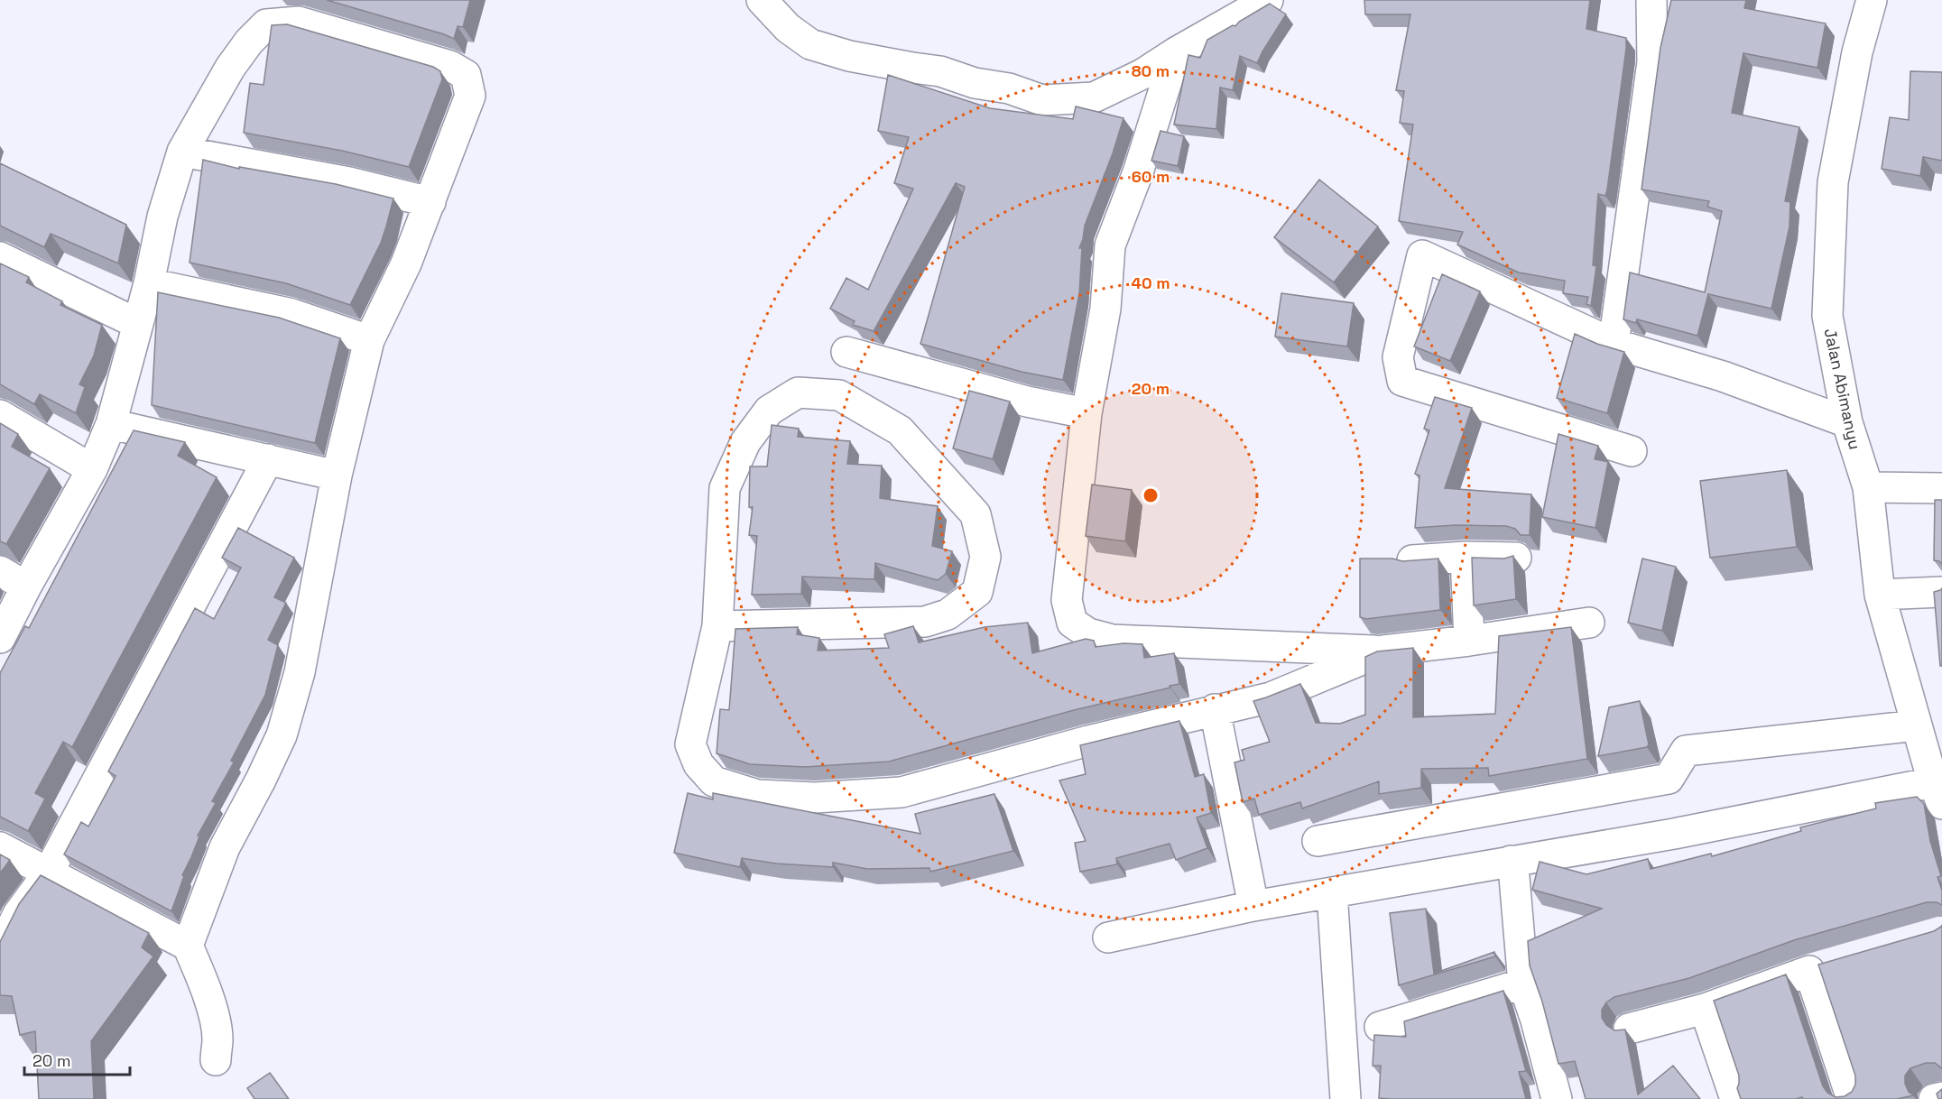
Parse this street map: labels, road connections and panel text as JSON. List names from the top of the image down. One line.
{"streets":{"street":["Jalan Abimanyu"]},"scale_bar":"20 m","rings":["80 m","60 m","40 m","20 m"]}
